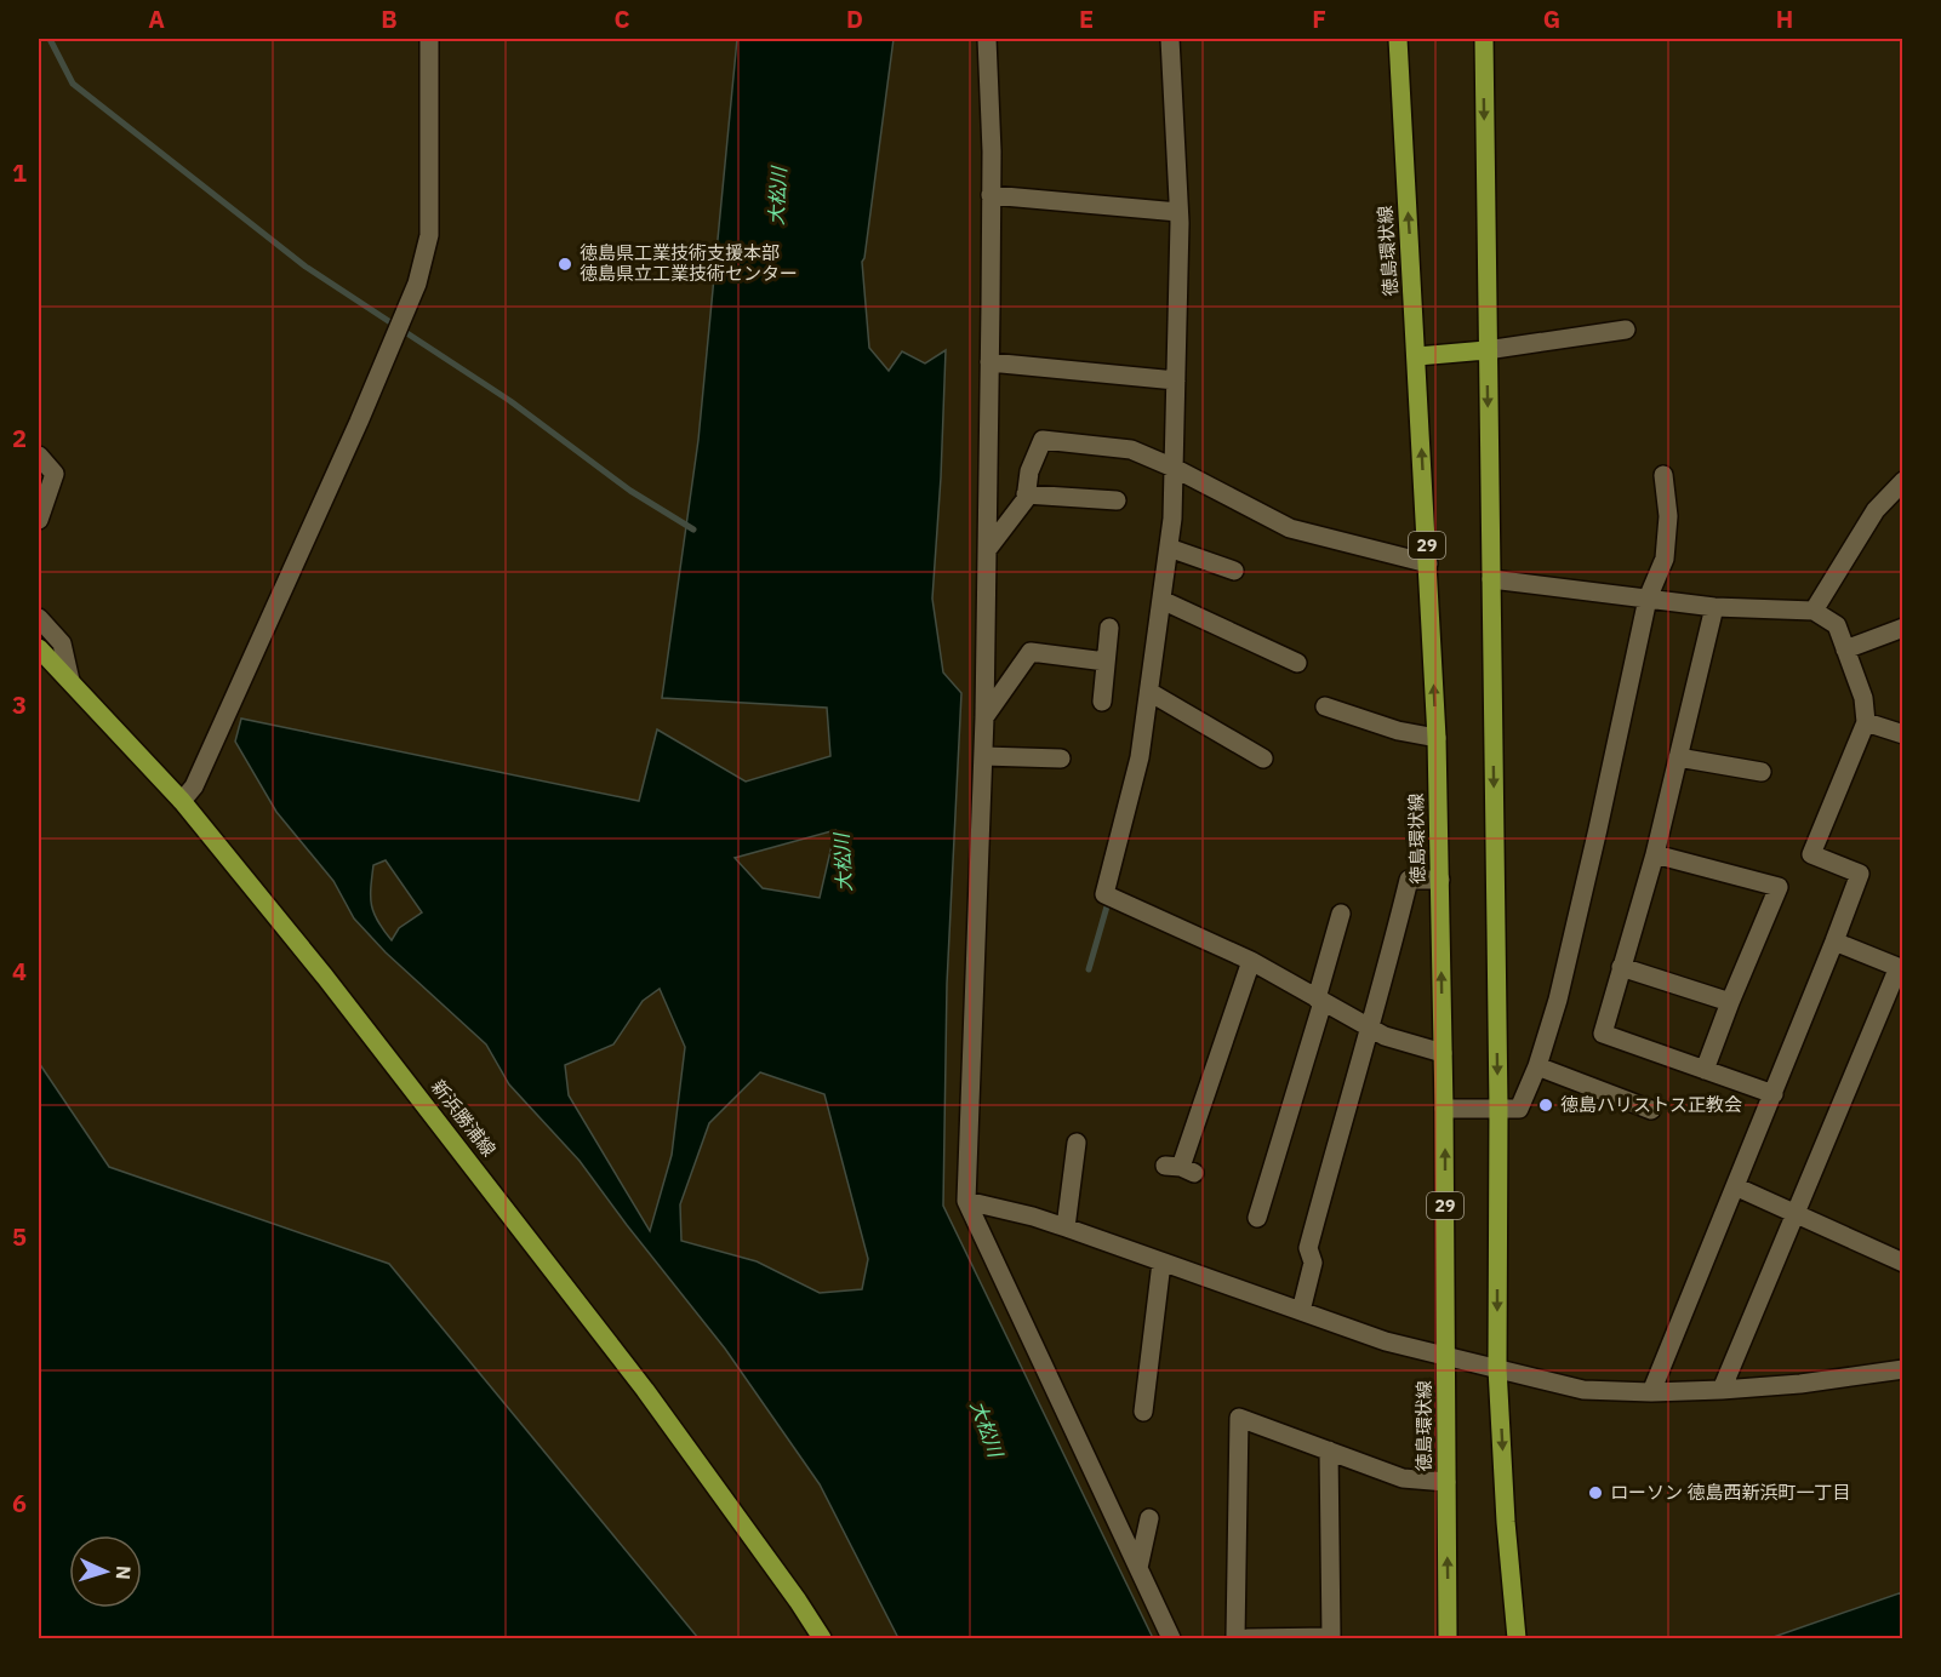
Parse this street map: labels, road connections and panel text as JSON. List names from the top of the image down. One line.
{"streets":{"main road":["徳島環状線","29","新浜勝浦線"]},"water":["大松川"],"places":["徳島県工業技術支援本部 徳島県立工業技術センター","徳島ハリストス正教会","ローソン 徳島西新浜町一丁目"],"north":"right","grid":{"columns":["A","B","C","D","E","F","G","H"],"rows":["1","2","3","4","5","6"]}}
